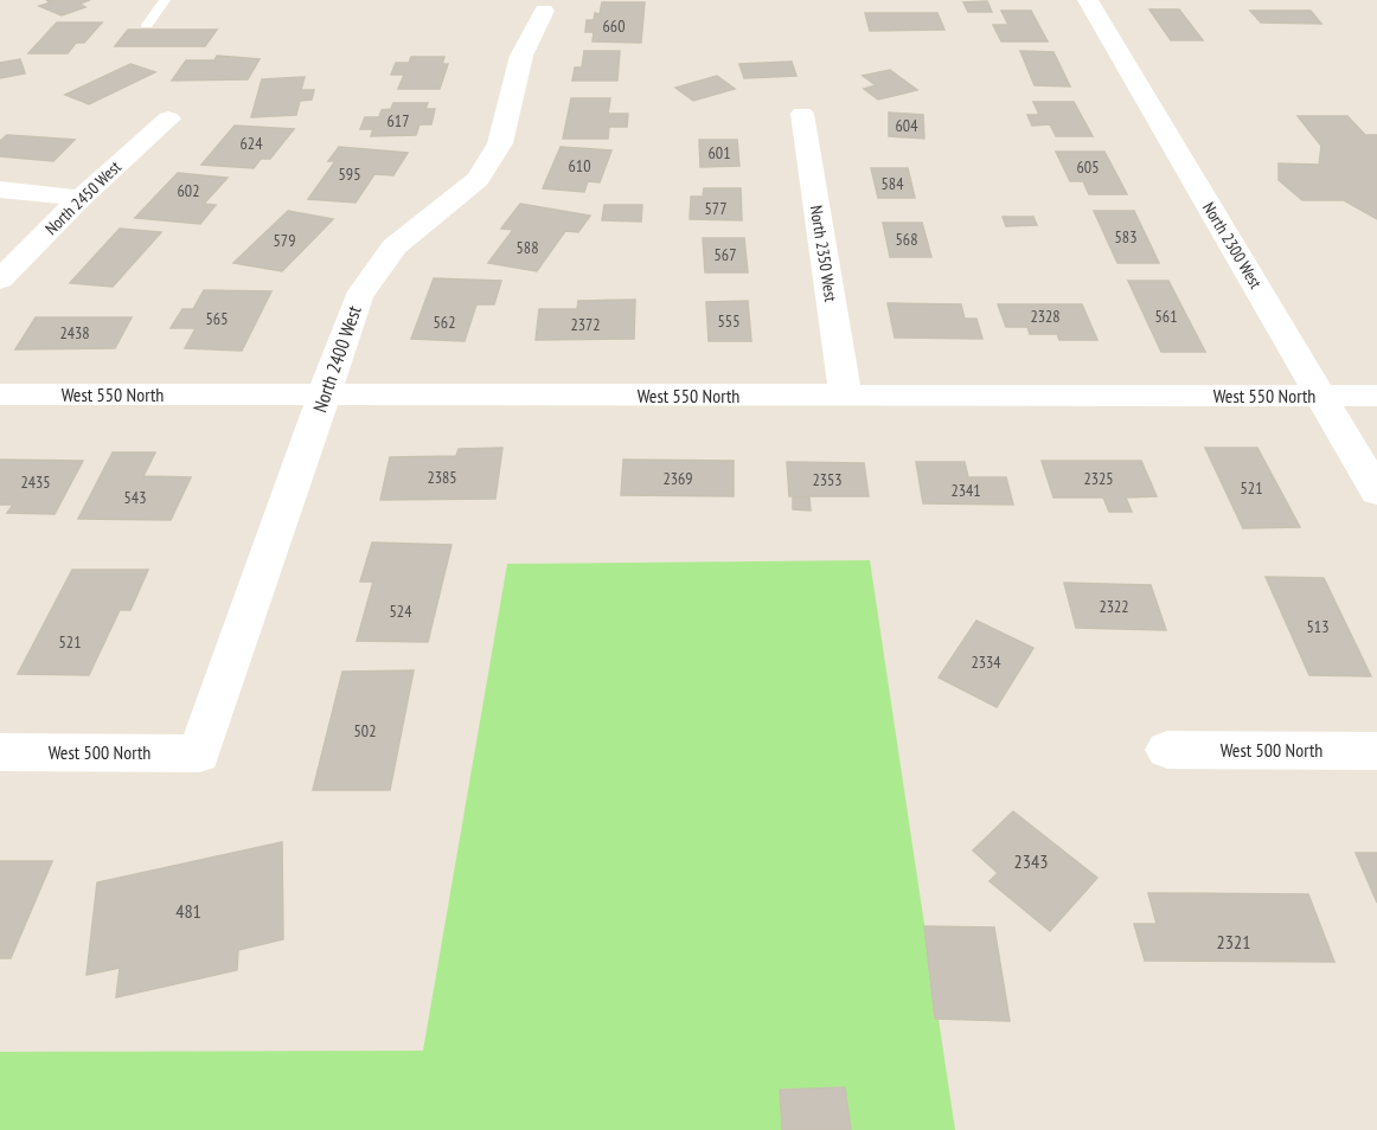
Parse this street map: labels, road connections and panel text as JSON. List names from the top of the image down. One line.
{"streets":{"street":["North 2450 West","North 2300 West","North 2350 West","North 2400 West","West 550 North","West 500 North"]},"crossings":[["North 2300 West","West 550 North"],["North 2350 West","West 550 North"],["North 2400 West","West 550 North"],["North 2400 West","West 500 North"]],"house_numbers":["660","617","604","624","601","610","605","595","584","602","577","583","568","579","588","567","2328","561","565","555","562","2372","2438","2385","2369","2325","2353","2435","521","2341","543","2322","524","513","521","2334","502","2343","481","2321"]}
